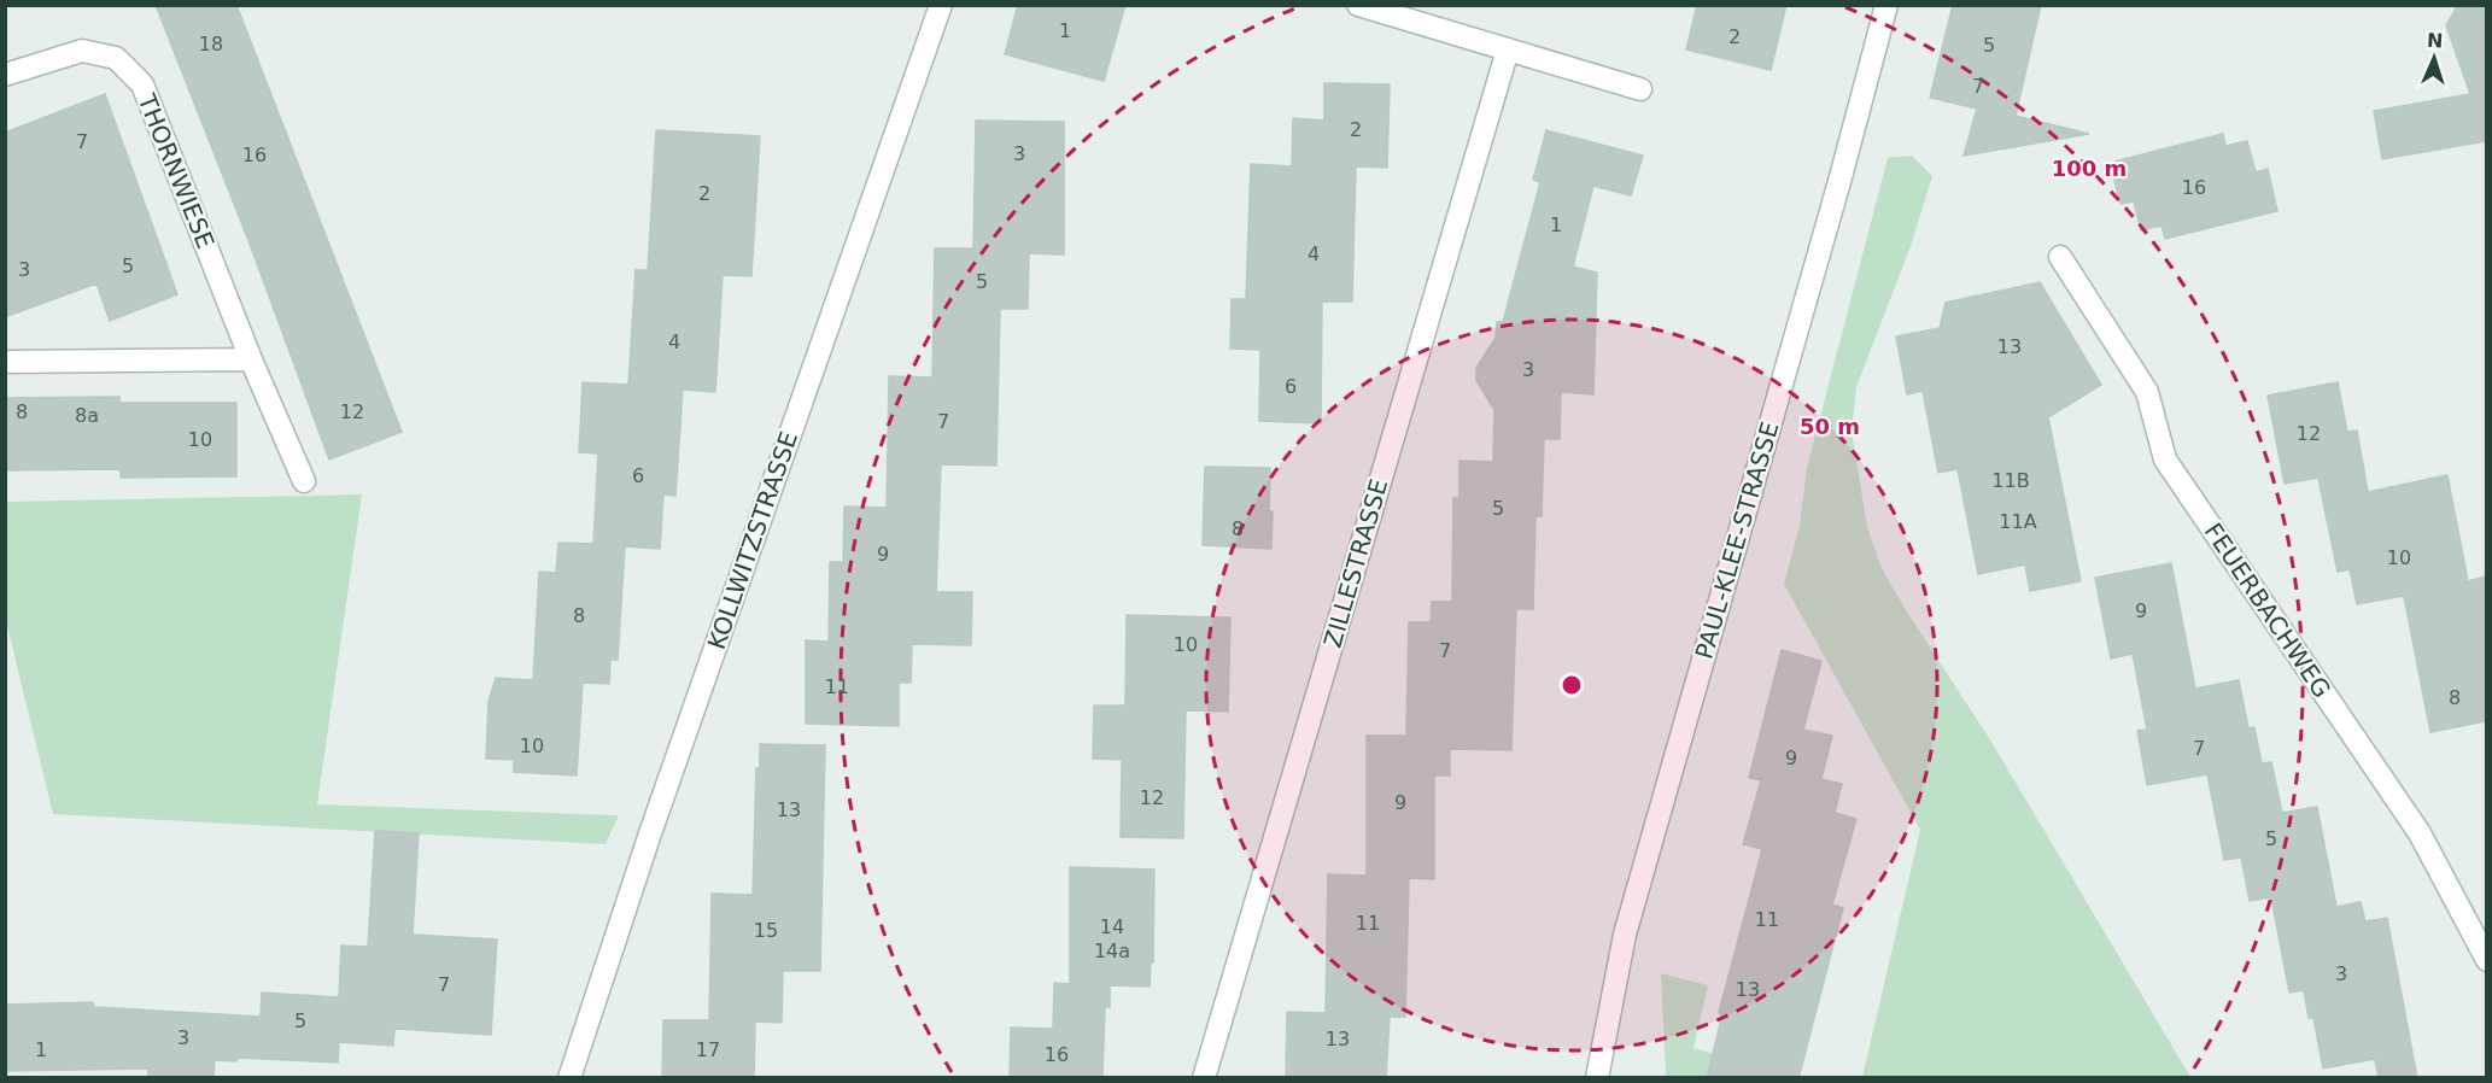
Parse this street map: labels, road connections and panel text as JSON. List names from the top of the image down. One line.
{"streets":{"street":["THORNWIESE","KOLLWITZSTRASSE","PAUL-KLEE-STRASSE","ZILLESTRASSE","FEUERBACHWEG"]},"house_numbers":["1","2","18","5","7","2","7","3","16","16","2","1","4","5","3","5","4","13","3","6","8","12","8a","7","12","10","6","11B","5","11A","8","9","10","9","8","10","7","11","8","10","7","9","12","9","13","5","11","11","14","15","14a","3","7","13","5","3","13","1","17","16"],"north":"top","rings":["100 m","50 m"]}
